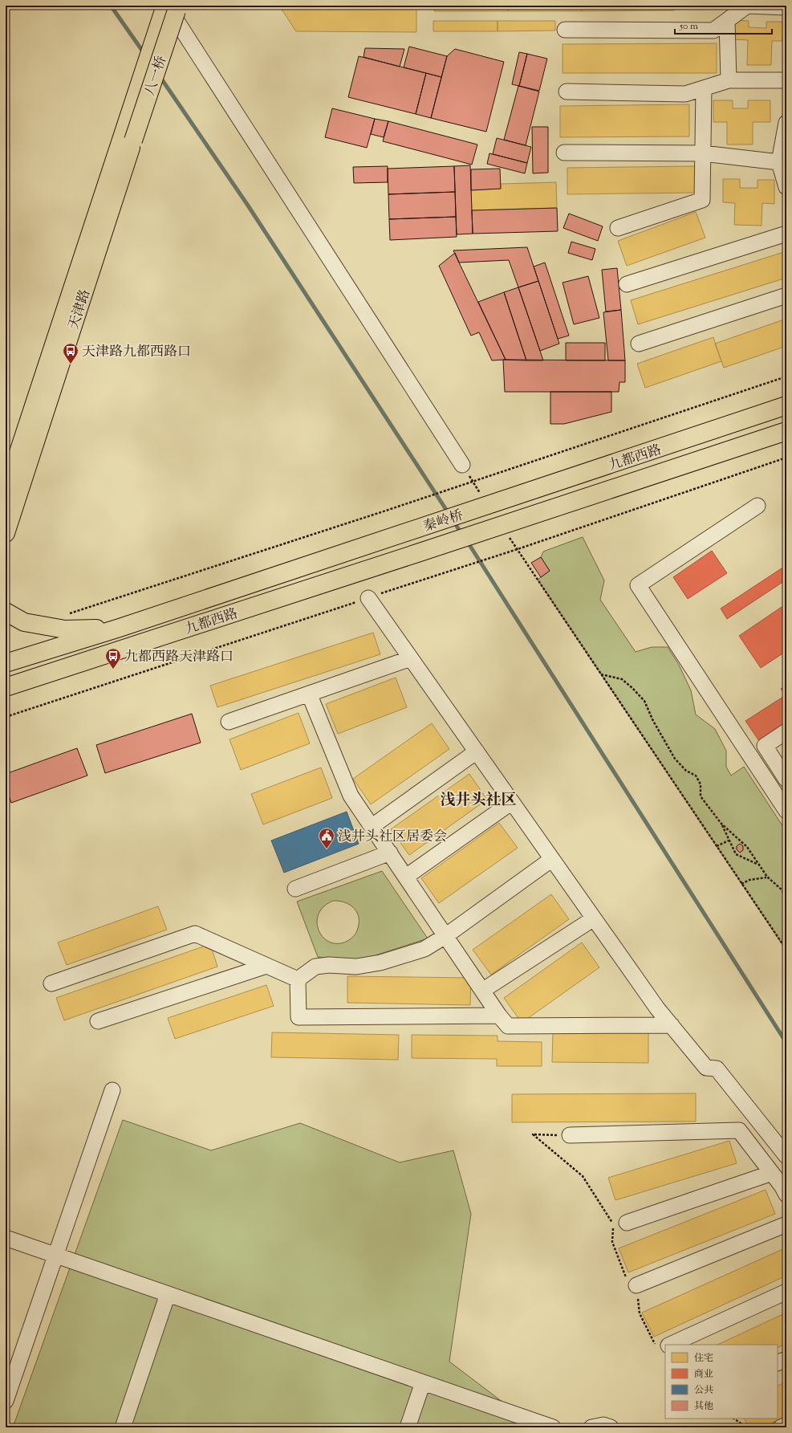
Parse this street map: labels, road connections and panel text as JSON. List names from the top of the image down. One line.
{"streets":{"main road":["八一桥","天津路","九都西路","秦岭桥"]},"crossings":[["八一桥","天津路"],["九都西路","秦岭桥"]],"districts":["浅井头社区"],"places":{"bus stop":["天津路九都西路口","九都西路天津路口"],"public building":["浅井头社区居委会"]},"legend":["住宅","商业","公共","其他"],"scale_bar":"50 m"}
